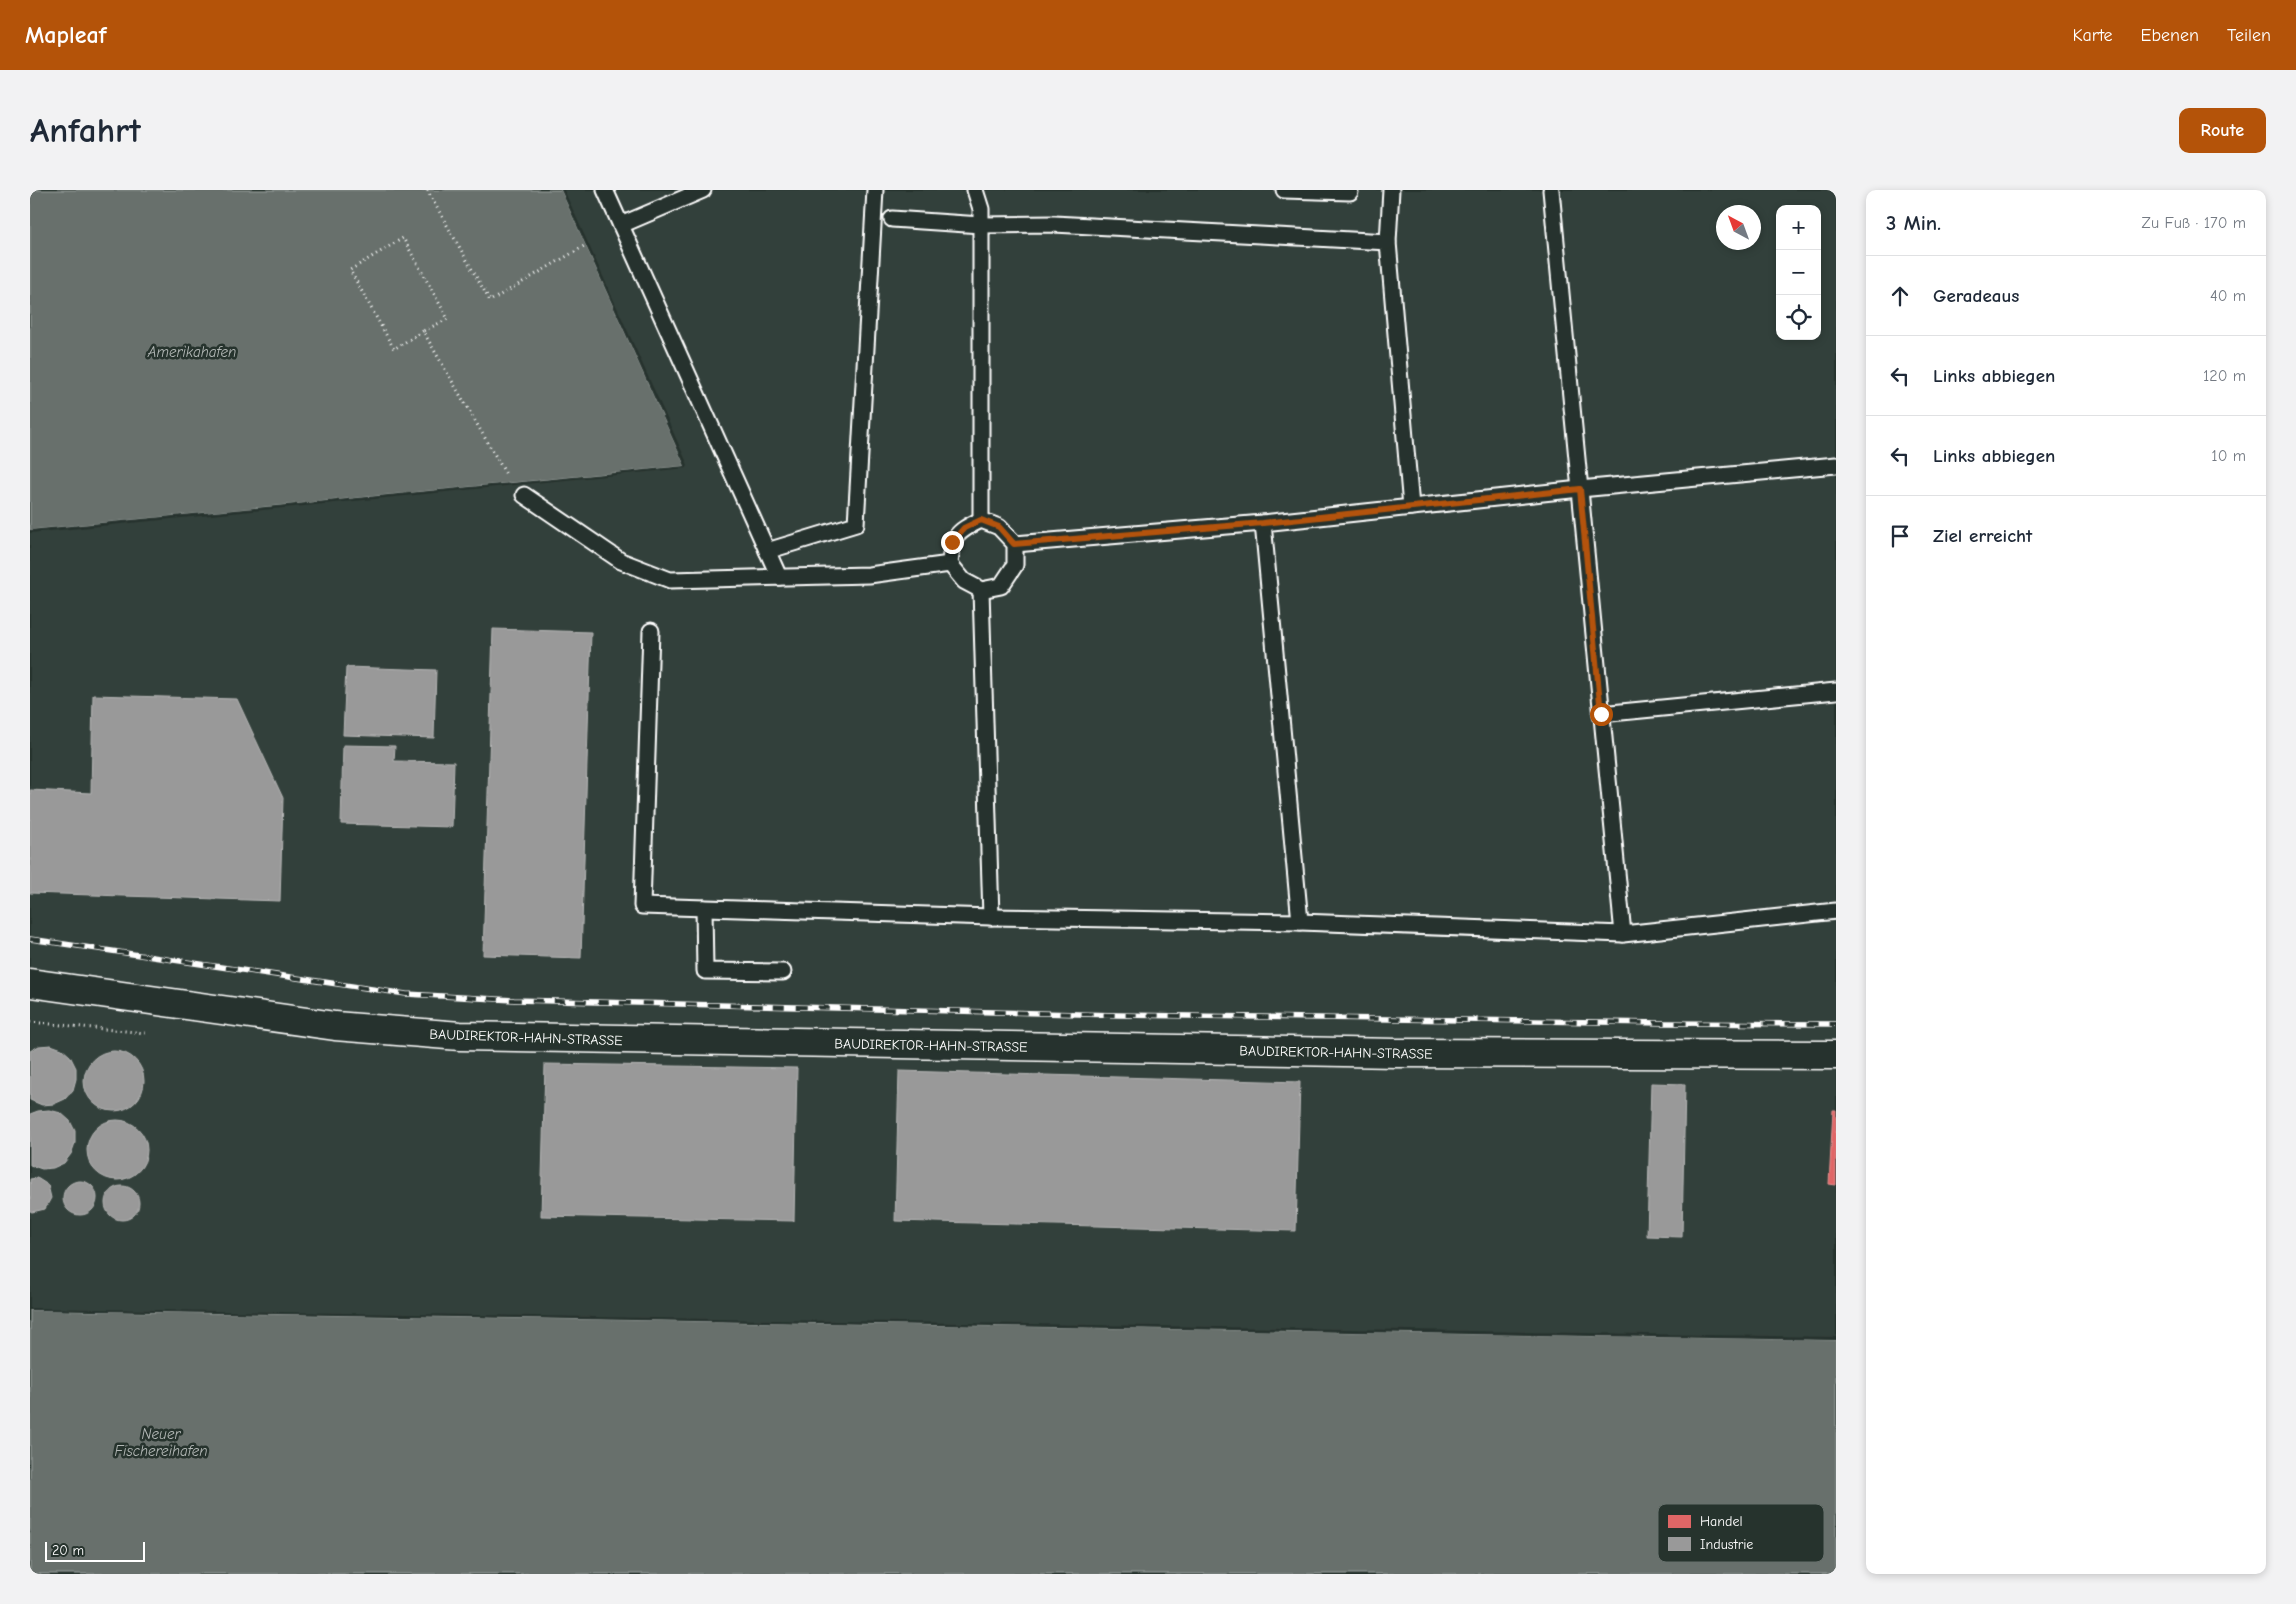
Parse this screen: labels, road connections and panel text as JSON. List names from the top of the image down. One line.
{"streets":{"street":["BAUDIREKTOR-HAHN-STRASSE"]},"water":["Amerikahafen","Neuer Fischereihafen"],"legend":["Handel","Industrie"],"scale_bar":"20 m","north":"top left","page":{"header":"Mapleaf","nav":["Karte","Ebenen","Teilen"],"buttons":"Route","title":"Anfahrt","heading":["3 Min.","Zu Fuß · 170 m"],"map_buttons":["+","−"],"list":[["Geradeaus","40 m"],["Links abbiegen","120 m"],["Links abbiegen","10 m"],"Ziel erreicht"],"scale":"20 m"}}
